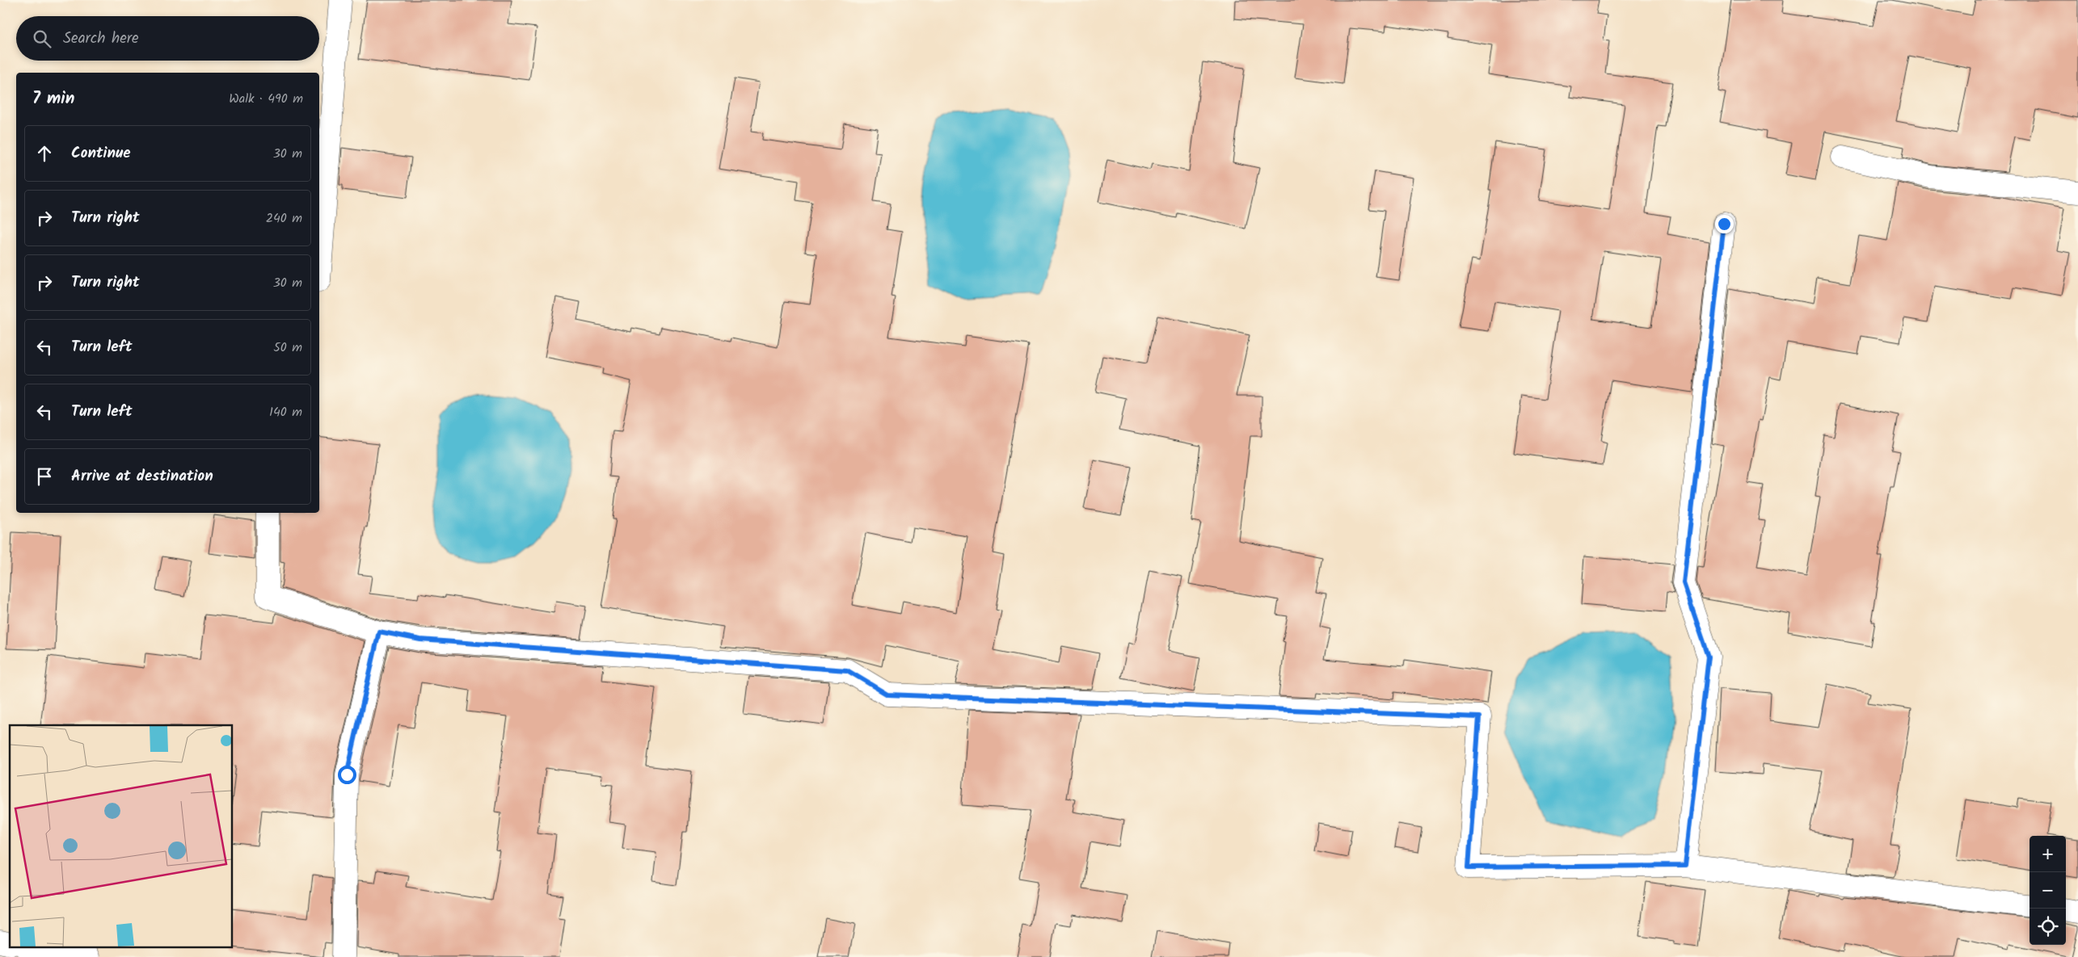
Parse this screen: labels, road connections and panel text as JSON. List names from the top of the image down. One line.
{"page":{"search":"Search here","heading":["7 min","Walk · 490 m"],"list":[["Continue","30 m"],["Turn right","240 m"],["Turn right","30 m"],["Turn left","50 m"],["Turn left","140 m"],"Arrive at destination"],"map_buttons":["+","−"]}}
